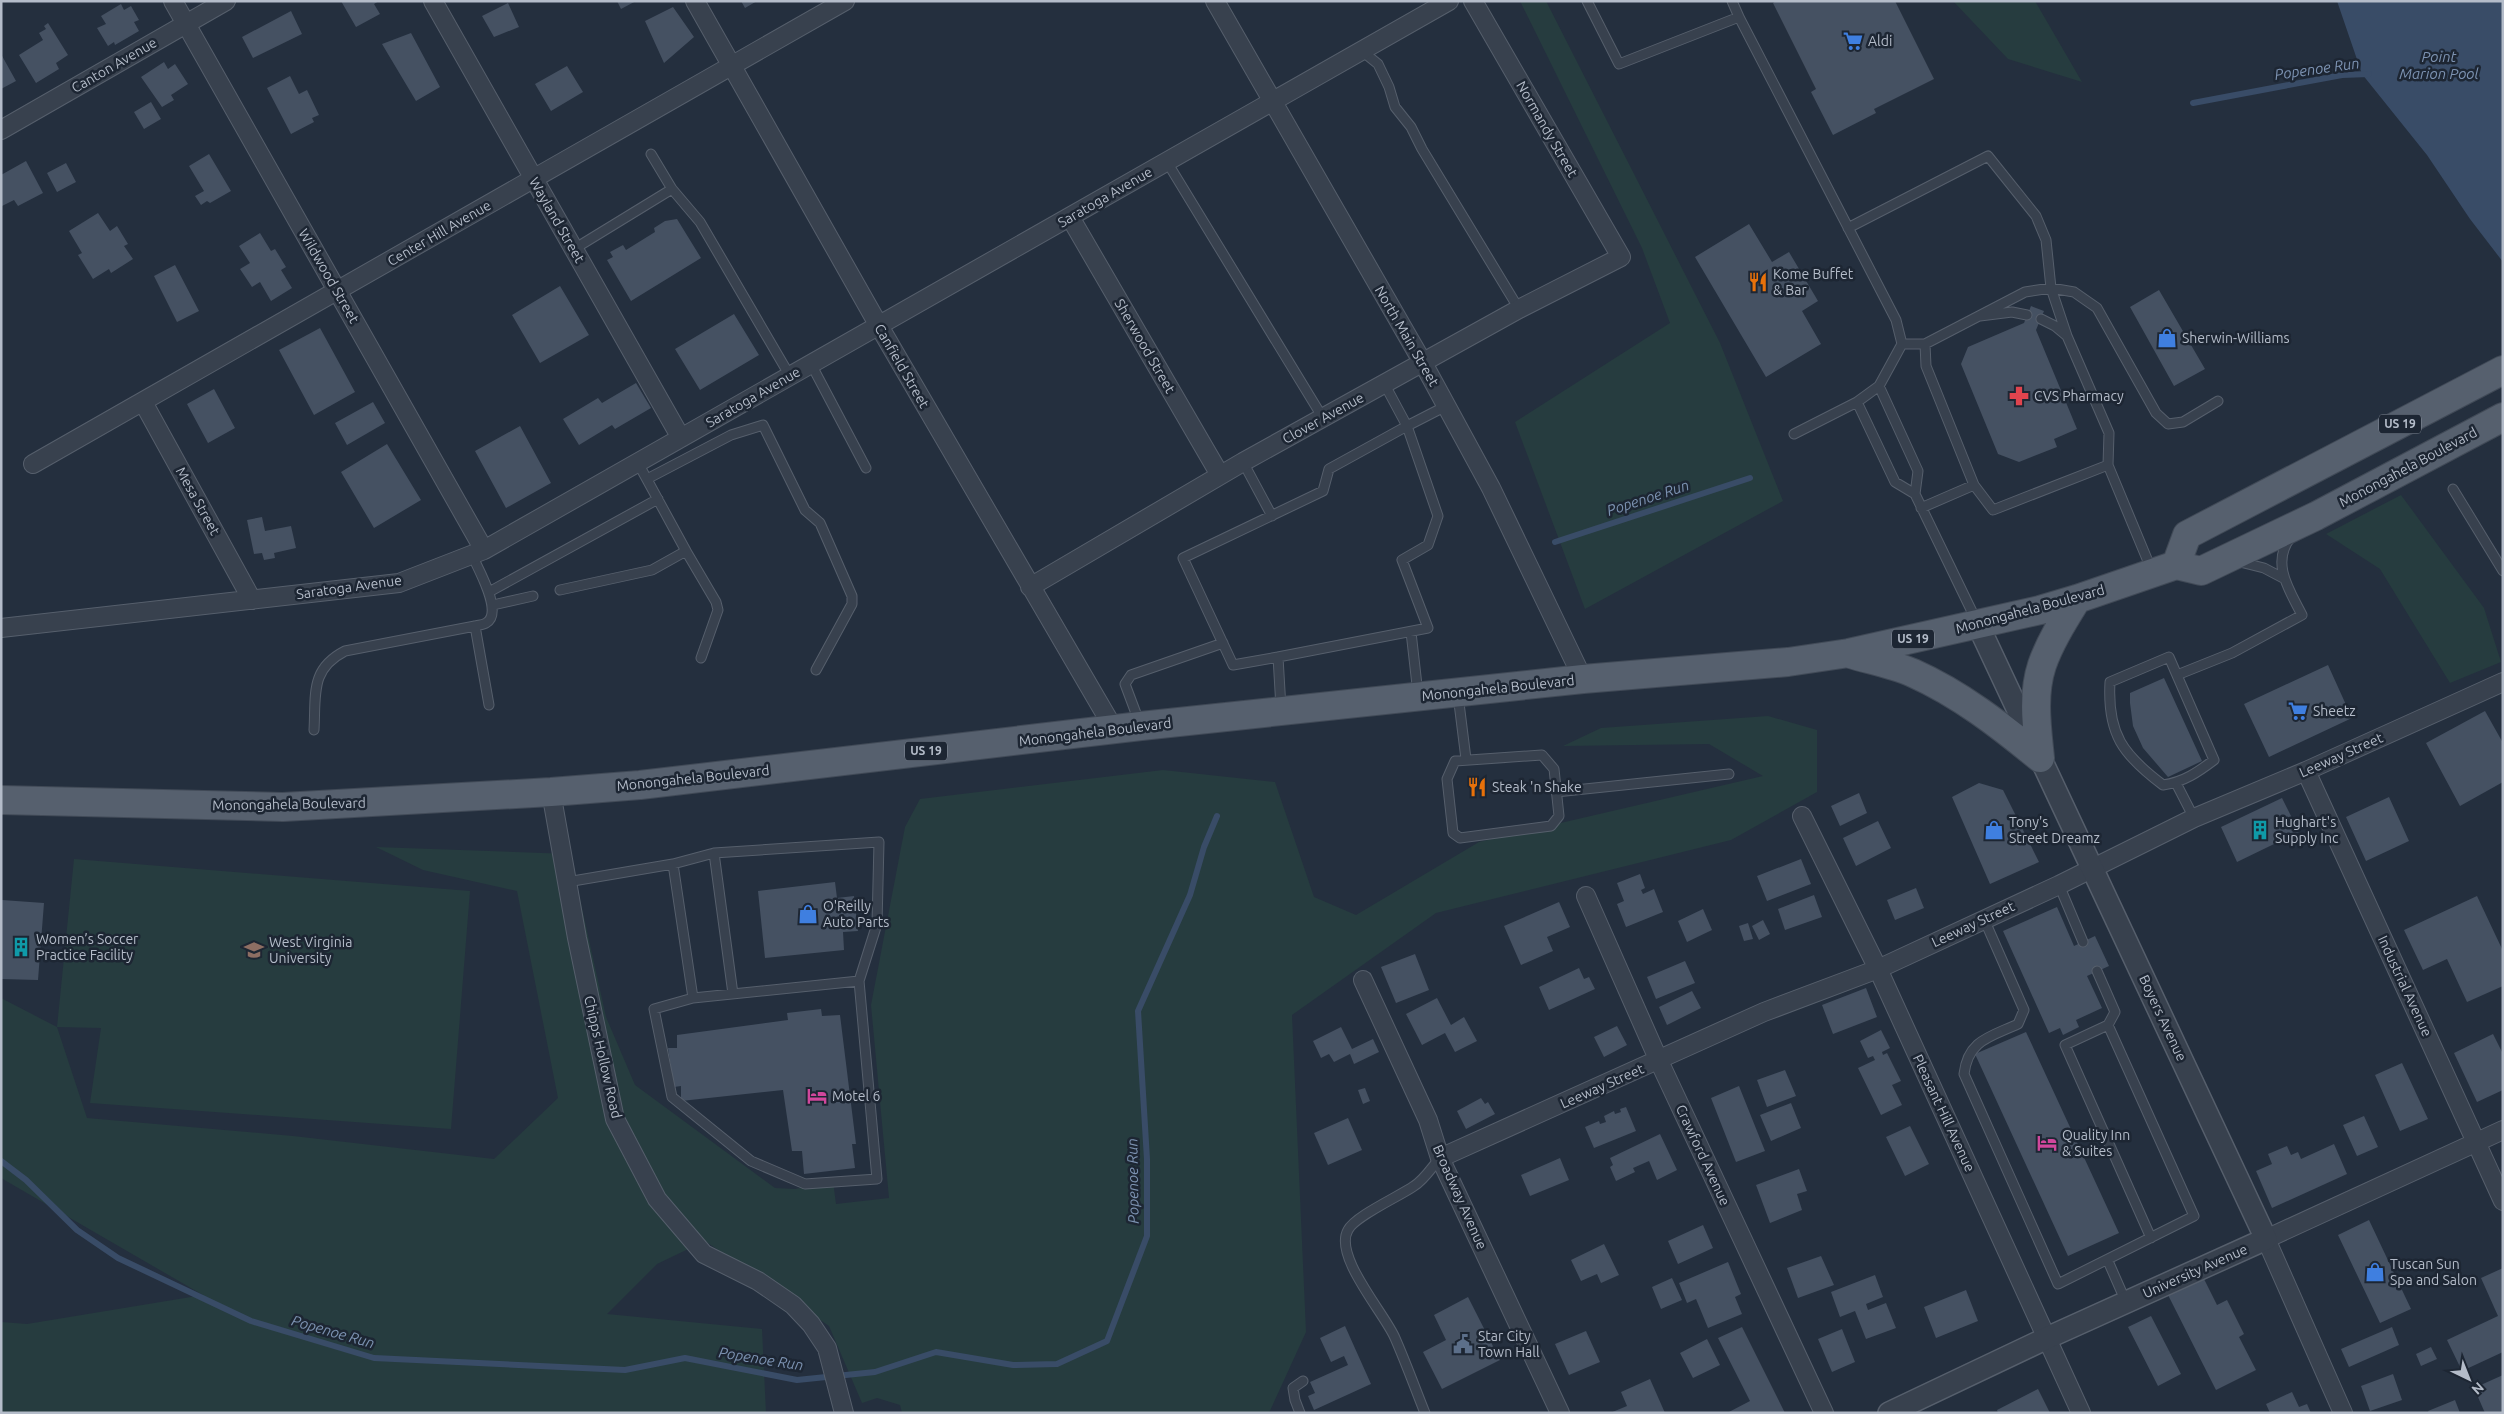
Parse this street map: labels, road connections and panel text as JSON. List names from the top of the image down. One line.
{"streets":{"main road":["US 19","Monongahela Boulevard"],"street":["Canton Avenue","Normandy Street","Saratoga Avenue","Wayland Street","Center Hill Avenue","Wildwood Street","North Main Street","Sherwood Street","Canfield Street","Clover Avenue","Mesa Street","Leeway Street","Industrial Avenue","Boyers Avenue","Chipps Hollow Road","Pleasant Hill Avenue","Crawford Avenue","Broadway Avenue","University Avenue"]},"crossings":[["Canton Avenue","Wildwood Street"],["Normandy Street","Clover Avenue"],["Saratoga Avenue","Wayland Street"],["Saratoga Avenue","Wildwood Street"],["Saratoga Avenue","North Main Street"],["Saratoga Avenue","Sherwood Street"],["Saratoga Avenue","Canfield Street"],["Saratoga Avenue","Mesa Street"],["Wayland Street","Center Hill Avenue"],["Center Hill Avenue","Wildwood Street"],["Center Hill Avenue","Canfield Street"],["Center Hill Avenue","Mesa Street"],["North Main Street","Clover Avenue"],["North Main Street","Monongahela Boulevard"],["Sherwood Street","Clover Avenue"],["Canfield Street","Clover Avenue"],["Canfield Street","Monongahela Boulevard"],["US 19","Monongahela Boulevard"],["Monongahela Boulevard","Boyers Avenue"],["Monongahela Boulevard","Chipps Hollow Road"],["Leeway Street","Industrial Avenue"],["Leeway Street","Boyers Avenue"],["Leeway Street","Pleasant Hill Avenue"],["Leeway Street","Crawford Avenue"],["Leeway Street","Broadway Avenue"],["Industrial Avenue","University Avenue"],["Boyers Avenue","University Avenue"],["Pleasant Hill Avenue","University Avenue"]],"water":["Point Marion Pool","Popenoe Run"],"places":{"supermarket":["Aldi","Sheetz"],"restaurant":["Kome Buffet & Bar","Steak 'n Shake"],"shop":["Sherwin-Williams","Tony's Street Dreamz","O'Reilly Auto Parts","Tuscan Sun Spa and Salon"],"pharmacy":["CVS Pharmacy"],"building":["Hughart's Supply Inc","Women’s Soccer Practice Facility"],"school or university":["West Virginia University"],"hotel":["Motel 6","Quality Inn & Suites"],"public building":["Star City Town Hall"]},"north":"bottom right"}
